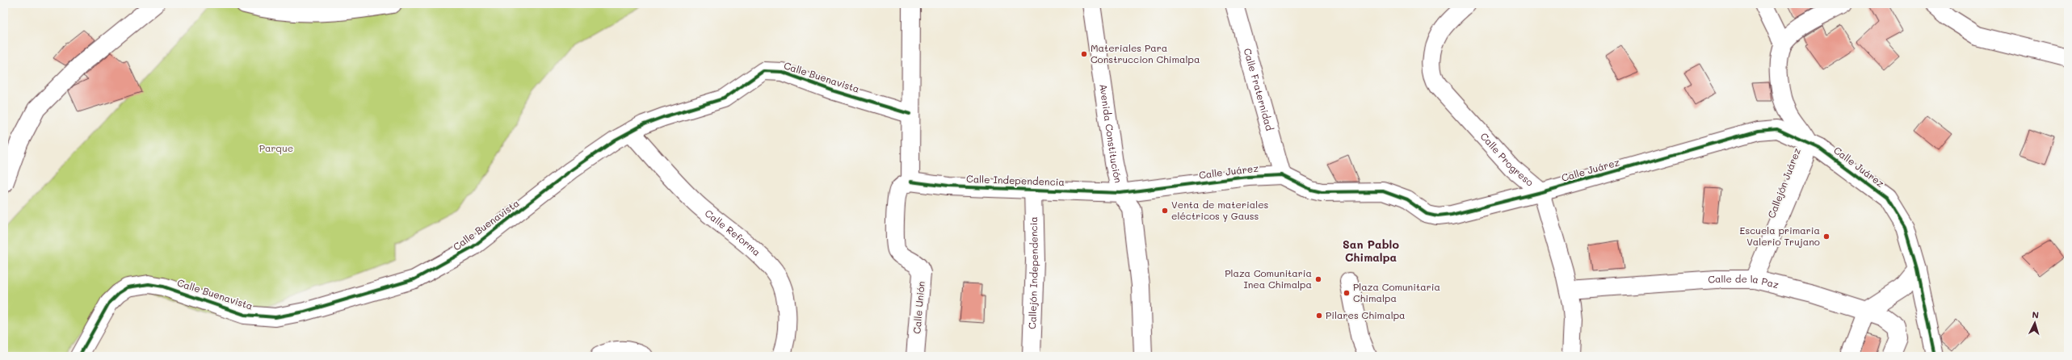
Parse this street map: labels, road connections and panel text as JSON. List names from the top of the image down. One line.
{"streets":{"street":["Calle Buenavista","Calle Fraternidad","Avenida Constitución","Calle Progreso","Calle Juárez","Calle Independencia","Callejón Juárez","Calle Reforma","Callejón Independencia","Calle de la Paz","Calle Unión"]},"crossings":[["Calle Buenavista","Calle Reforma"],["Calle Fraternidad","Calle Juárez"],["Avenida Constitución","Calle Juárez"],["Avenida Constitución","Calle Independencia"],["Calle Progreso","Calle Juárez"],["Calle Progreso","Calle de la Paz"],["Calle Juárez","Calle Independencia"],["Calle Juárez","Callejón Juárez"],["Calle Independencia","Callejón Independencia"],["Calle Independencia","Calle Unión"],["Callejón Juárez","Calle de la Paz"]],"districts":["San Pablo Chimalpa"],"parks":["Parque"],"places":["Materiales Para Construccion Chimalpa","Venta de materiales eléctricos y Gauss","Escuela primaria Valerio Trujano","Plaza Comunitaria Inea Chimalpa","Plaza Comunitaria Chimalpa","Pilares Chimalpa"],"north":"top"}
